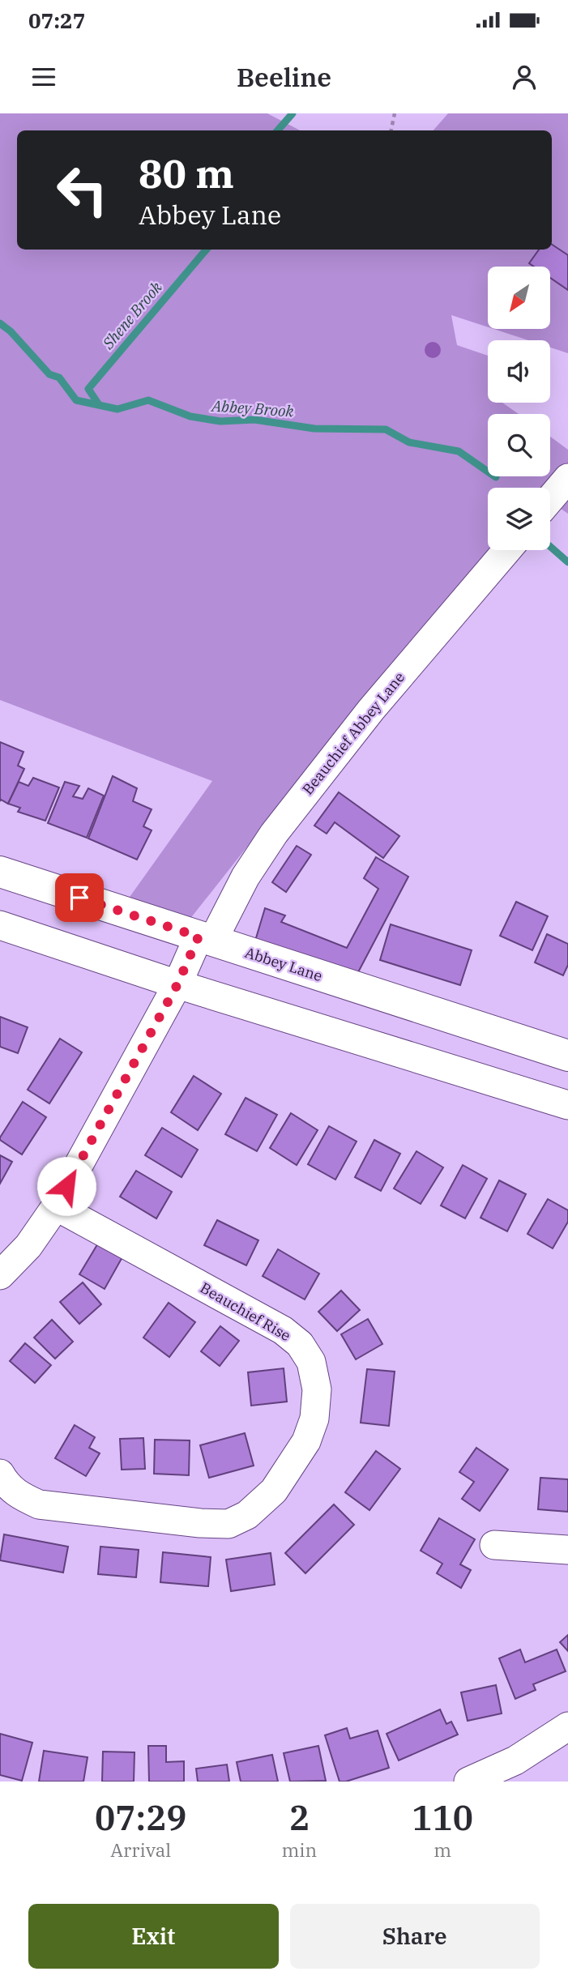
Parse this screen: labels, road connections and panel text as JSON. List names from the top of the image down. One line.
{"streets":{"main road":["Abbey Lane"],"street":["Beauchief Abbey Lane","Beauchief Rise"]},"crossings":[["Beauchief Abbey Lane","Abbey Lane"],["Beauchief Abbey Lane","Beauchief Rise"]],"water":["Shene Brook","Abbey Brook"],"north":"bottom left","page":{"status":"07:27","header":"Beeline","turn":["80 m","Abbey Lane"],"eta":["07:29","Arrival","2","min","110","m"],"buttons":["Exit","Share"]}}
